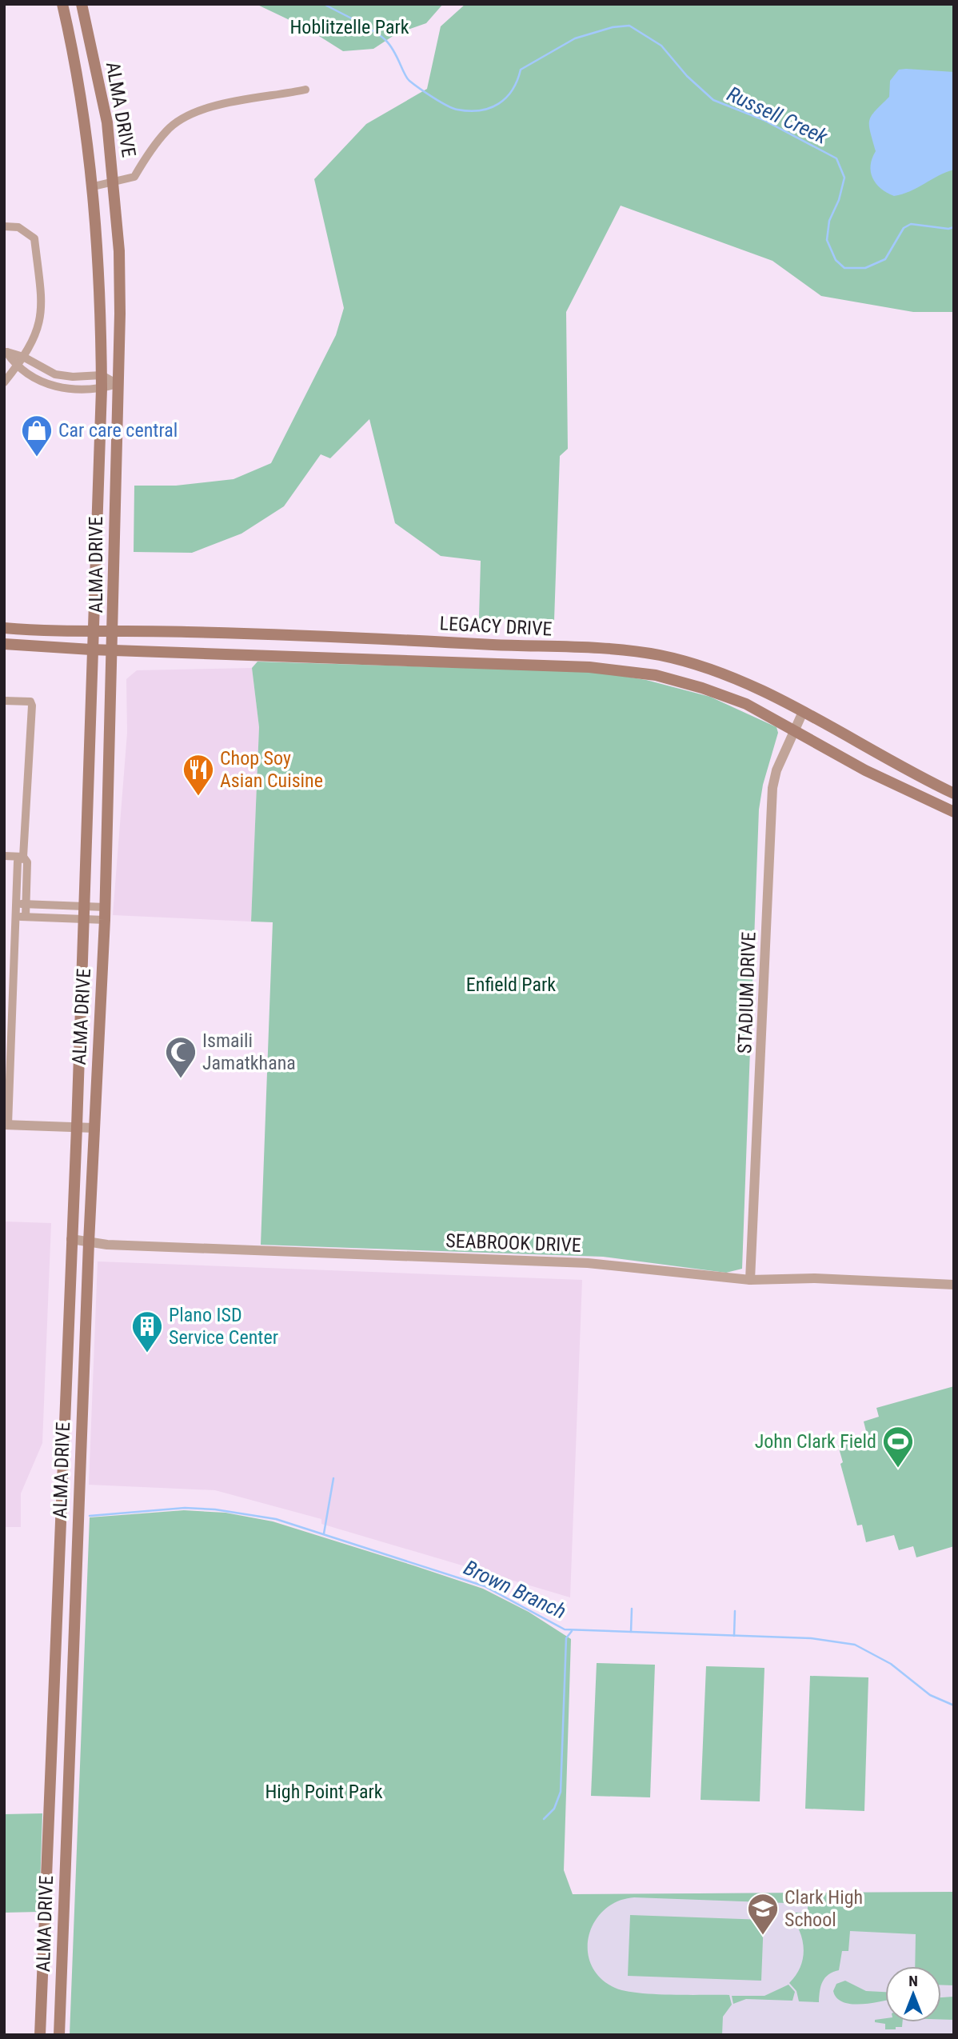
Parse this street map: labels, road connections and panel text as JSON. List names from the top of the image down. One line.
{"streets":{"main road":["ALMA DRIVE","LEGACY DRIVE"],"street":["STADIUM DRIVE","SEABROOK DRIVE"]},"crossings":[["ALMA DRIVE","LEGACY DRIVE"],["ALMA DRIVE","SEABROOK DRIVE"],["LEGACY DRIVE","STADIUM DRIVE"],["STADIUM DRIVE","SEABROOK DRIVE"]],"water":["Russell Creek","Brown Branch"],"parks":["Hoblitzelle Park","Enfield Park","High Point Park"],"places":{"shop":["Car care central"],"restaurant":["Chop Soy Asian Cuisine"],"mosque":["Ismaili Jamatkhana"],"building":["Plano ISD Service Center"],"sports":["John Clark Field"],"school or university":["Clark High School"]},"north":"top"}
